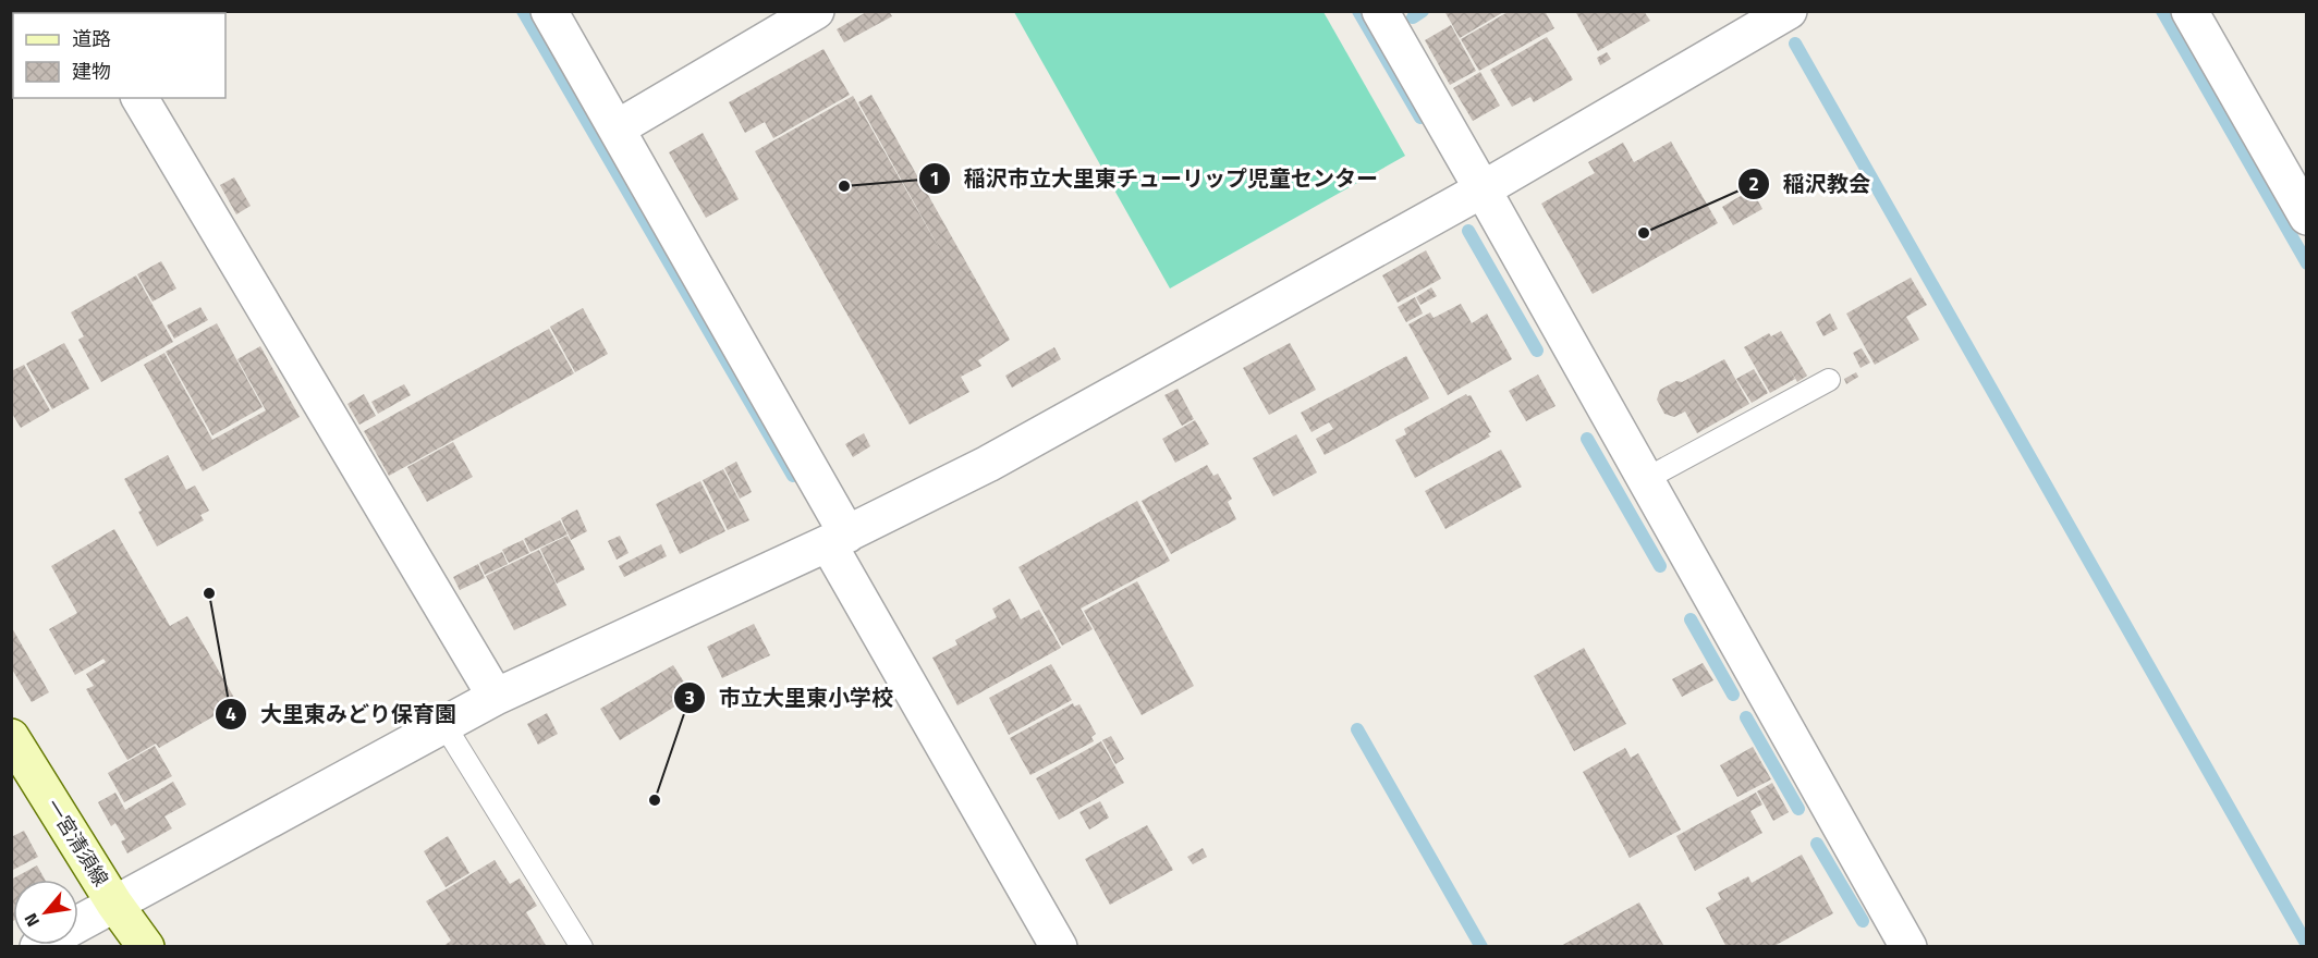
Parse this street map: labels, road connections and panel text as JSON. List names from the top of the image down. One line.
{"streets":{"main road":["一宮清須線"]},"places":["稲沢市立大里東チューリップ児童センター","稲沢教会","大里東みどり保育園","市立大里東小学校"],"legend":["道路","建物"],"north":"bottom left"}
